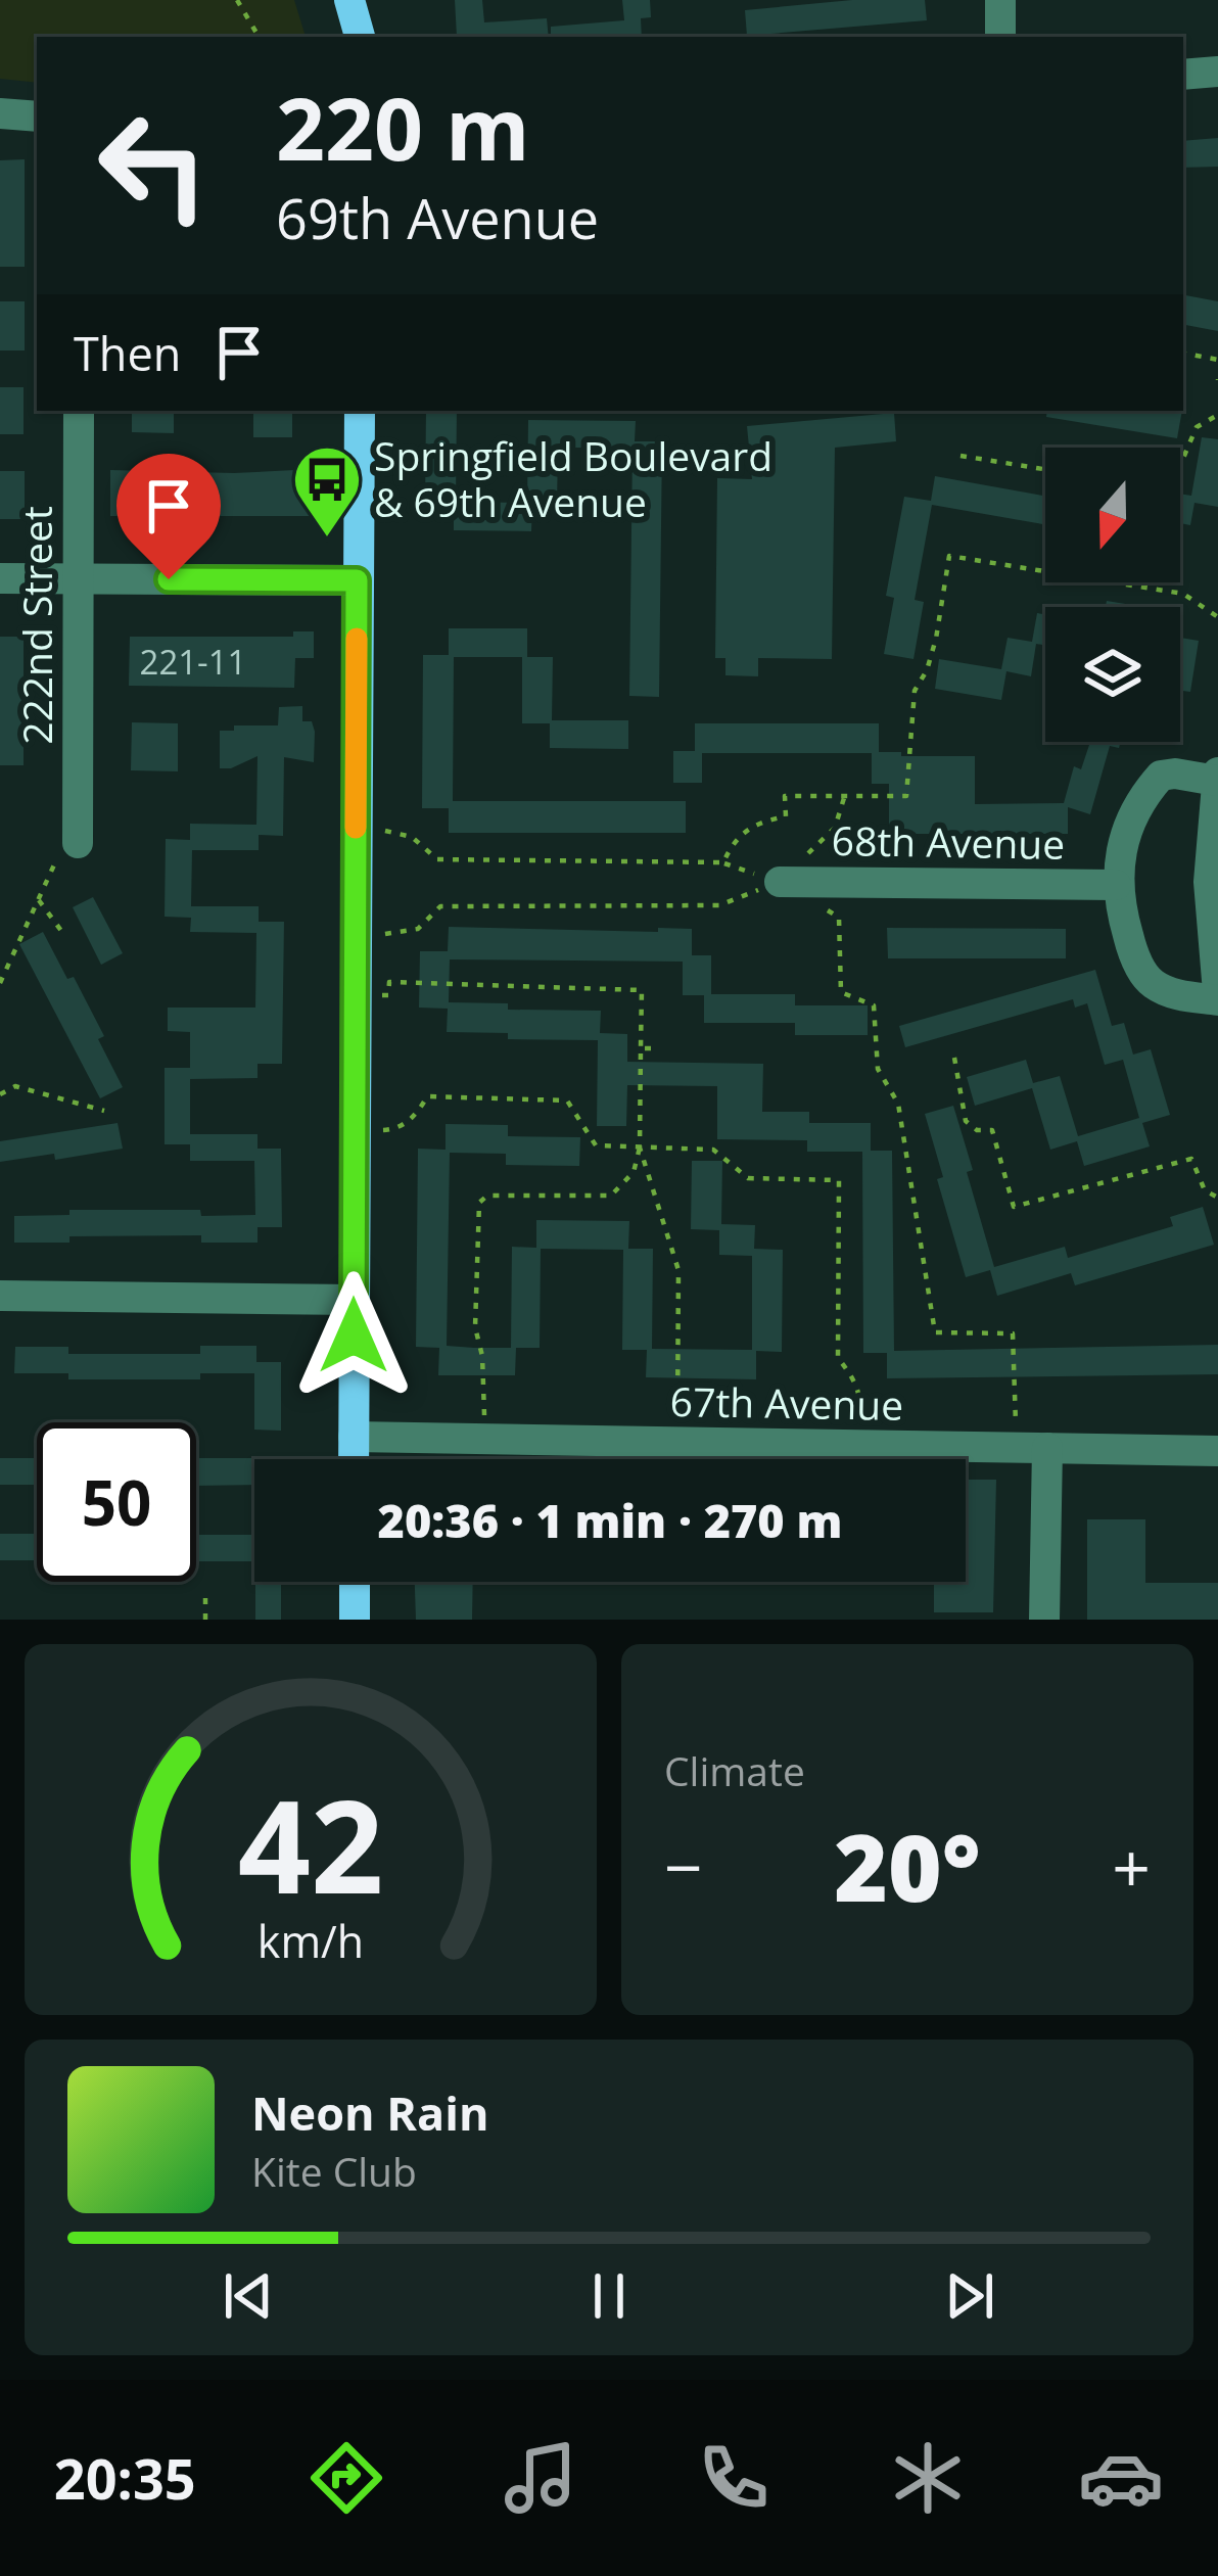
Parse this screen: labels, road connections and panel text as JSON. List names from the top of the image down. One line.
{"streets":{"street":["222nd Street","68th Avenue","67th Avenue"]},"places":{"bus stop":["Springfield Boulevard & 69th Avenue"]},"house_numbers":["221-11"],"north":"bottom","page":{"turn":["220 m","69th Avenue"],"then":"Then","limit":"50","trip":"20:36 · 1 min · 270 m","tile":"Climate","heat":["−","20°","+"],"song":["Neon Rain","Kite Club"],"tabs":"20:35","gauge":["42","km/h"]}}
